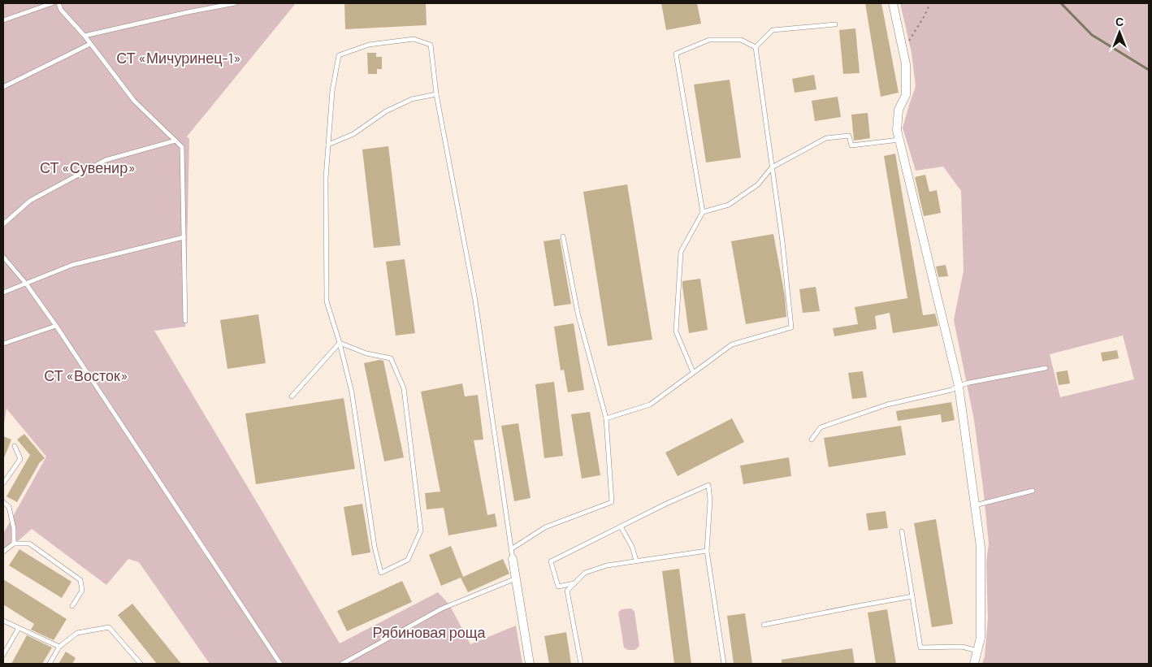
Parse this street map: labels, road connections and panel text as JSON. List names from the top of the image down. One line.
{"parks":["СТ «Мичуринец-1»","СТ «Сувенир»","СТ «Восток»","Рябиновая роща"],"north":"top"}
